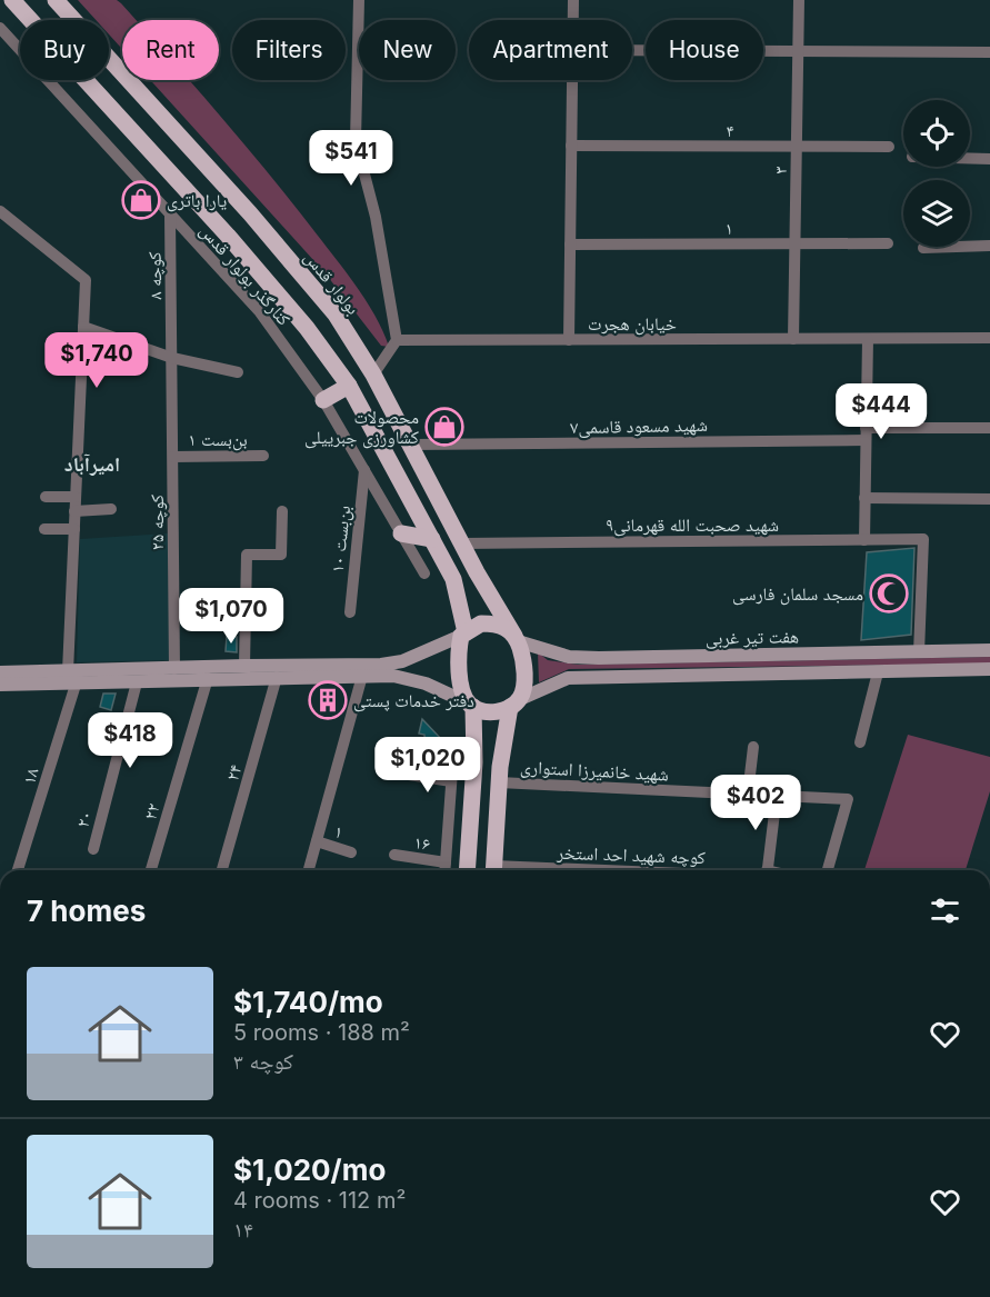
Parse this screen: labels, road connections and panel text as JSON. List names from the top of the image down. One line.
{"streets":{"main road":["بولوار قدس","هفت تیر غربی"],"street":["۴","۳","۱","کنارگذر بولوار قدس","کوچه ۸","خیابان هجرت","شهید مسعود قاسمی۷","بن‌بست ۱","کوچه ۲۵","شهید صحبت الله قهرمانی۹","بن‌بست ۱۰","شهید خانمیرزا استواری","۲۴","۱۸","۲۲","۲۰","۱۶"]},"crossings":[["۴","۳"],["۳","۱"],["۳","خیابان هجرت"],["کنارگذر بولوار قدس","کوچه ۸"],["کنارگذر بولوار قدس","بن‌بست ۱۰"],["کوچه ۸","بن‌بست ۱"],["کوچه ۸","کوچه ۲۵"],["بولوار قدس","شهید مسعود قاسمی۷"],["بولوار قدس","شهید صحبت الله قهرمانی۹"],["بولوار قدس","هفت تیر غربی"],["بن‌بست ۱","کوچه ۲۵"],["شهید صحبت الله قهرمانی۹","هفت تیر غربی"]],"districts":["امیرآباد"],"places":{"shop":["یارا باتری","محصولات کشاورزی جبرییلی"],"mosque":["مسجد سلمان فارسی"],"building":["دفتر خدمات پستی"]},"page":{"chip":["Buy","Rent","Filters","New","Apartment","House"],"price":["$541","$1,740","$444","$1,070","$418","$1,020","$402"],"heading":"7 homes","list":[{"name":"$1,740/mo","note":"5 rooms · 188 m² · کوچه ۳"},{"name":"$1,020/mo","note":"4 rooms · 112 m² · ۱۴"}]}}
